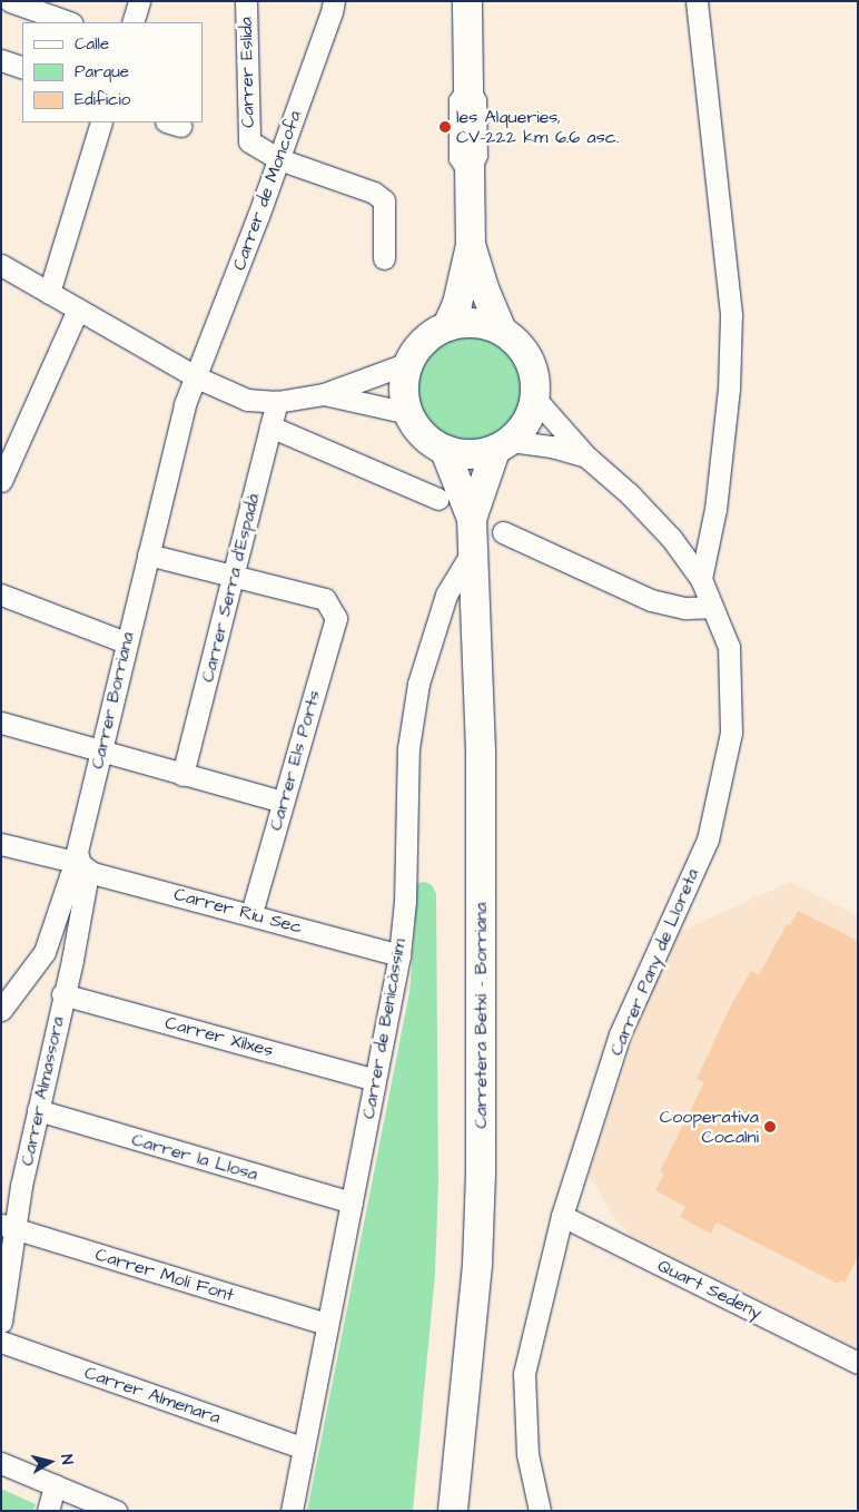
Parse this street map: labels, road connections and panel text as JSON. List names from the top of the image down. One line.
{"streets":{"main road":["Carretera Betxí - Borriana"],"street":["Carrer Eslida","Carrer de Moncofa","Carrer Serra d'Espadà","Carrer Borriana","Carrer Els Ports","Carrer Riu Sec","Carrer Pany de Lloreta","Carrer de Benicàssim","Carrer Xilxes","Carrer Almassora","Carrer la Llosa","Carrer Molí Font","Quart Sedeny","Carrer Almenara"]},"crossings":[["Carrer Eslida","Carrer de Moncofa"],["Carrer de Moncofa","Carrer Borriana"],["Carrer Serra d'Espadà","Carrer Els Ports"],["Carrer Borriana","Carrer Riu Sec"],["Carrer Borriana","Carrer Almassora"],["Carrer Els Ports","Carrer Riu Sec"],["Carrer Riu Sec","Carrer de Benicàssim"],["Carrer Riu Sec","Carrer Almassora"],["Carrer Pany de Lloreta","Carretera Betxí - Borriana"],["Carrer Pany de Lloreta","Quart Sedeny"],["Carretera Betxí - Borriana","Carrer de Benicàssim"],["Carrer de Benicàssim","Carrer Xilxes"],["Carrer de Benicàssim","Carrer la Llosa"],["Carrer de Benicàssim","Carrer Molí Font"],["Carrer de Benicàssim","Carrer Almenara"],["Carrer Xilxes","Carrer Almassora"],["Carrer Almassora","Carrer la Llosa"],["Carrer Almassora","Carrer Molí Font"]],"places":["les Alqueries, CV-222 km 6.6 asc.","Cooperativa Cocalni"],"legend":["Calle","Parque","Edificio"],"north":"right"}
